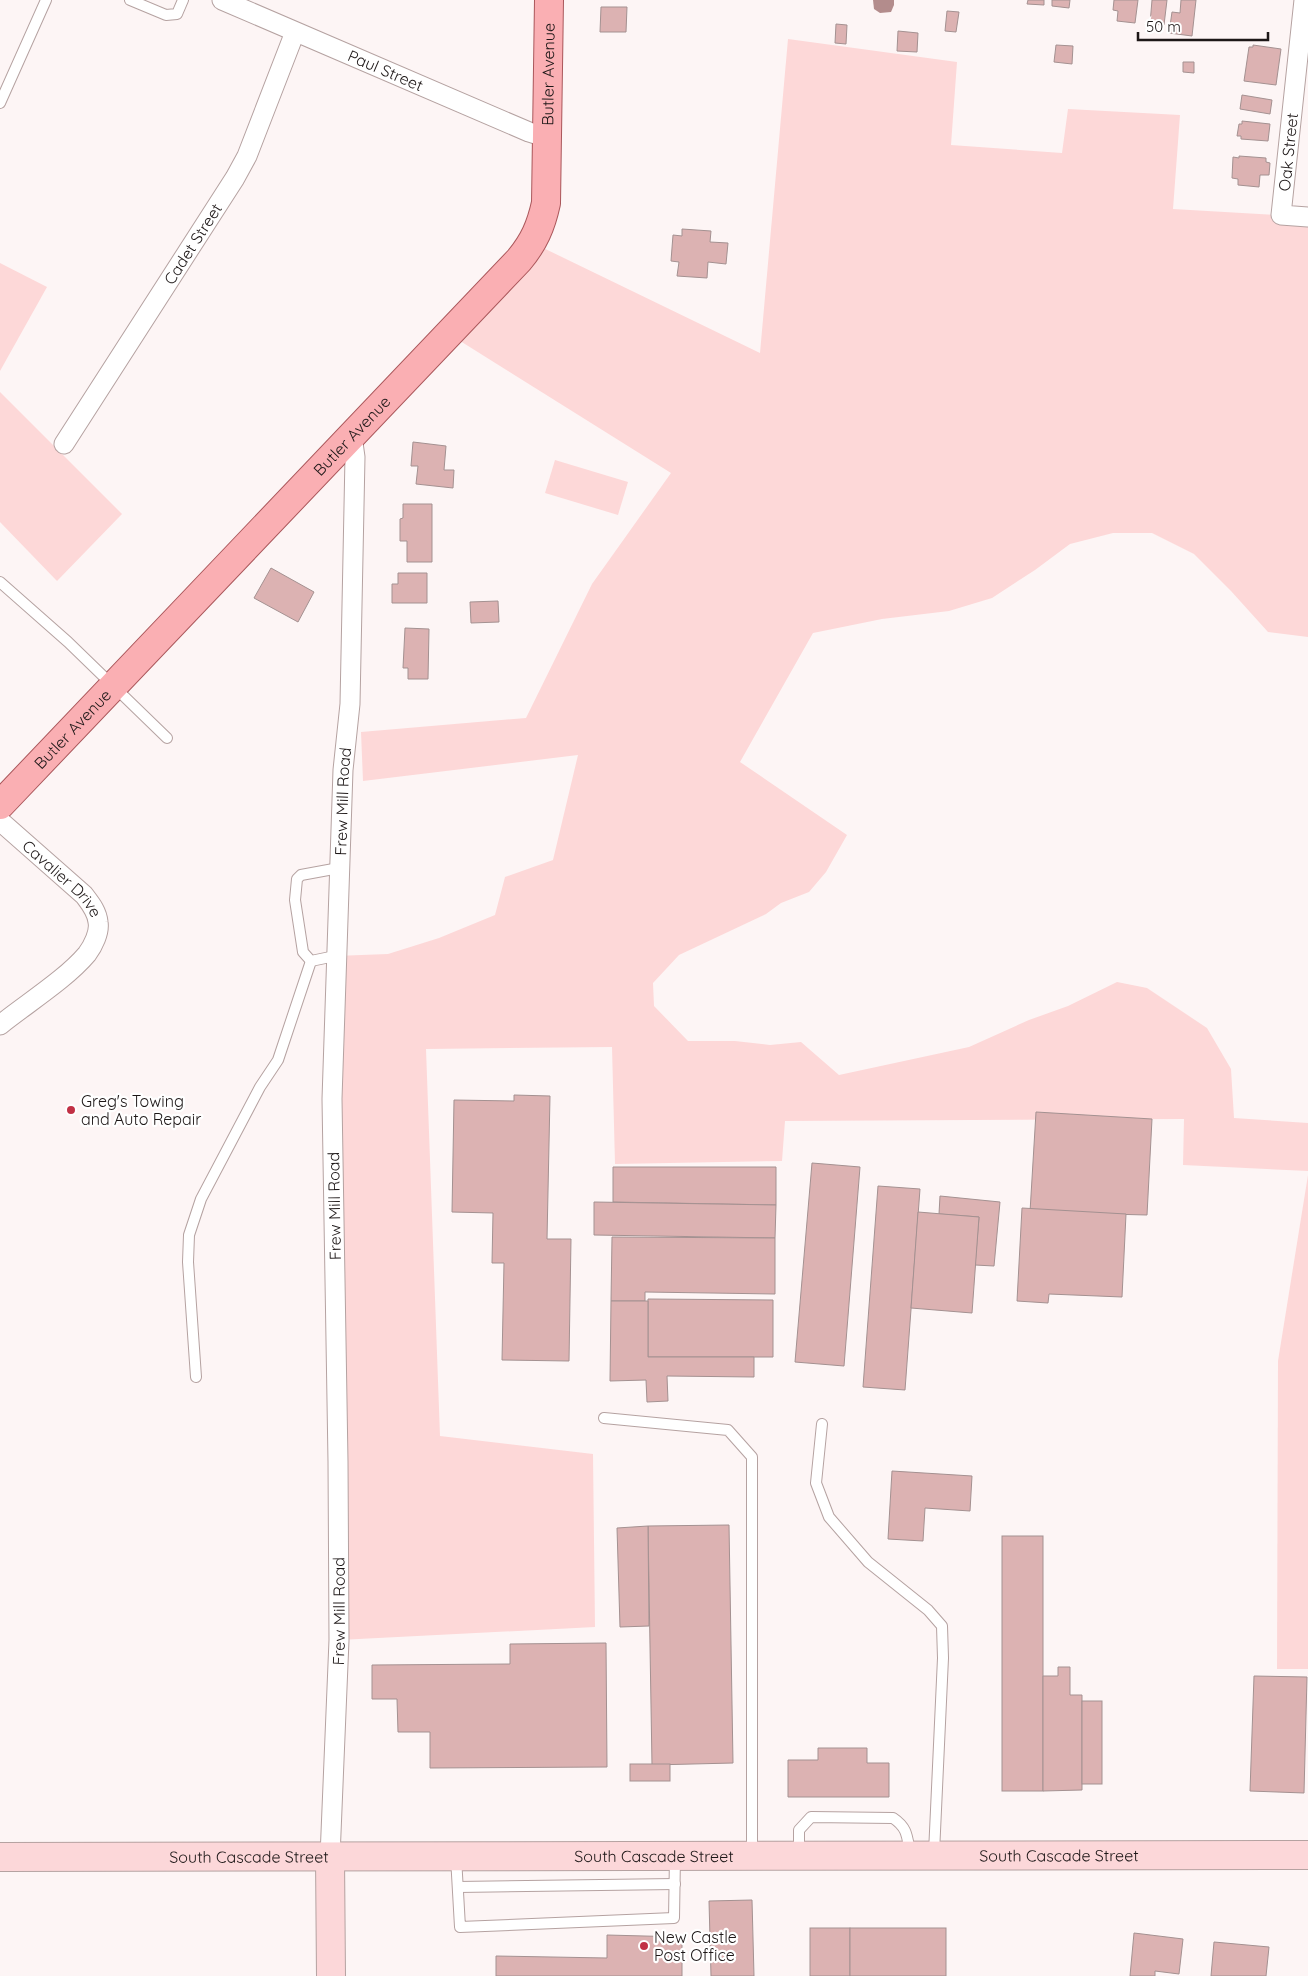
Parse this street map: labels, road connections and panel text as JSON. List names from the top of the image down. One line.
{"streets":{"main road":["Butler Avenue"],"street":["Paul Street","Oak Street","Cadet Street","Frew Mill Road","Cavalier Drive","South Cascade Street"]},"crossings":[["Paul Street","Butler Avenue"],["Paul Street","Cadet Street"],["Butler Avenue","Frew Mill Road"],["Frew Mill Road","South Cascade Street"]],"places":["Greg's Towing and Auto Repair","New Castle Post Office"],"scale_bar":"50 m"}
